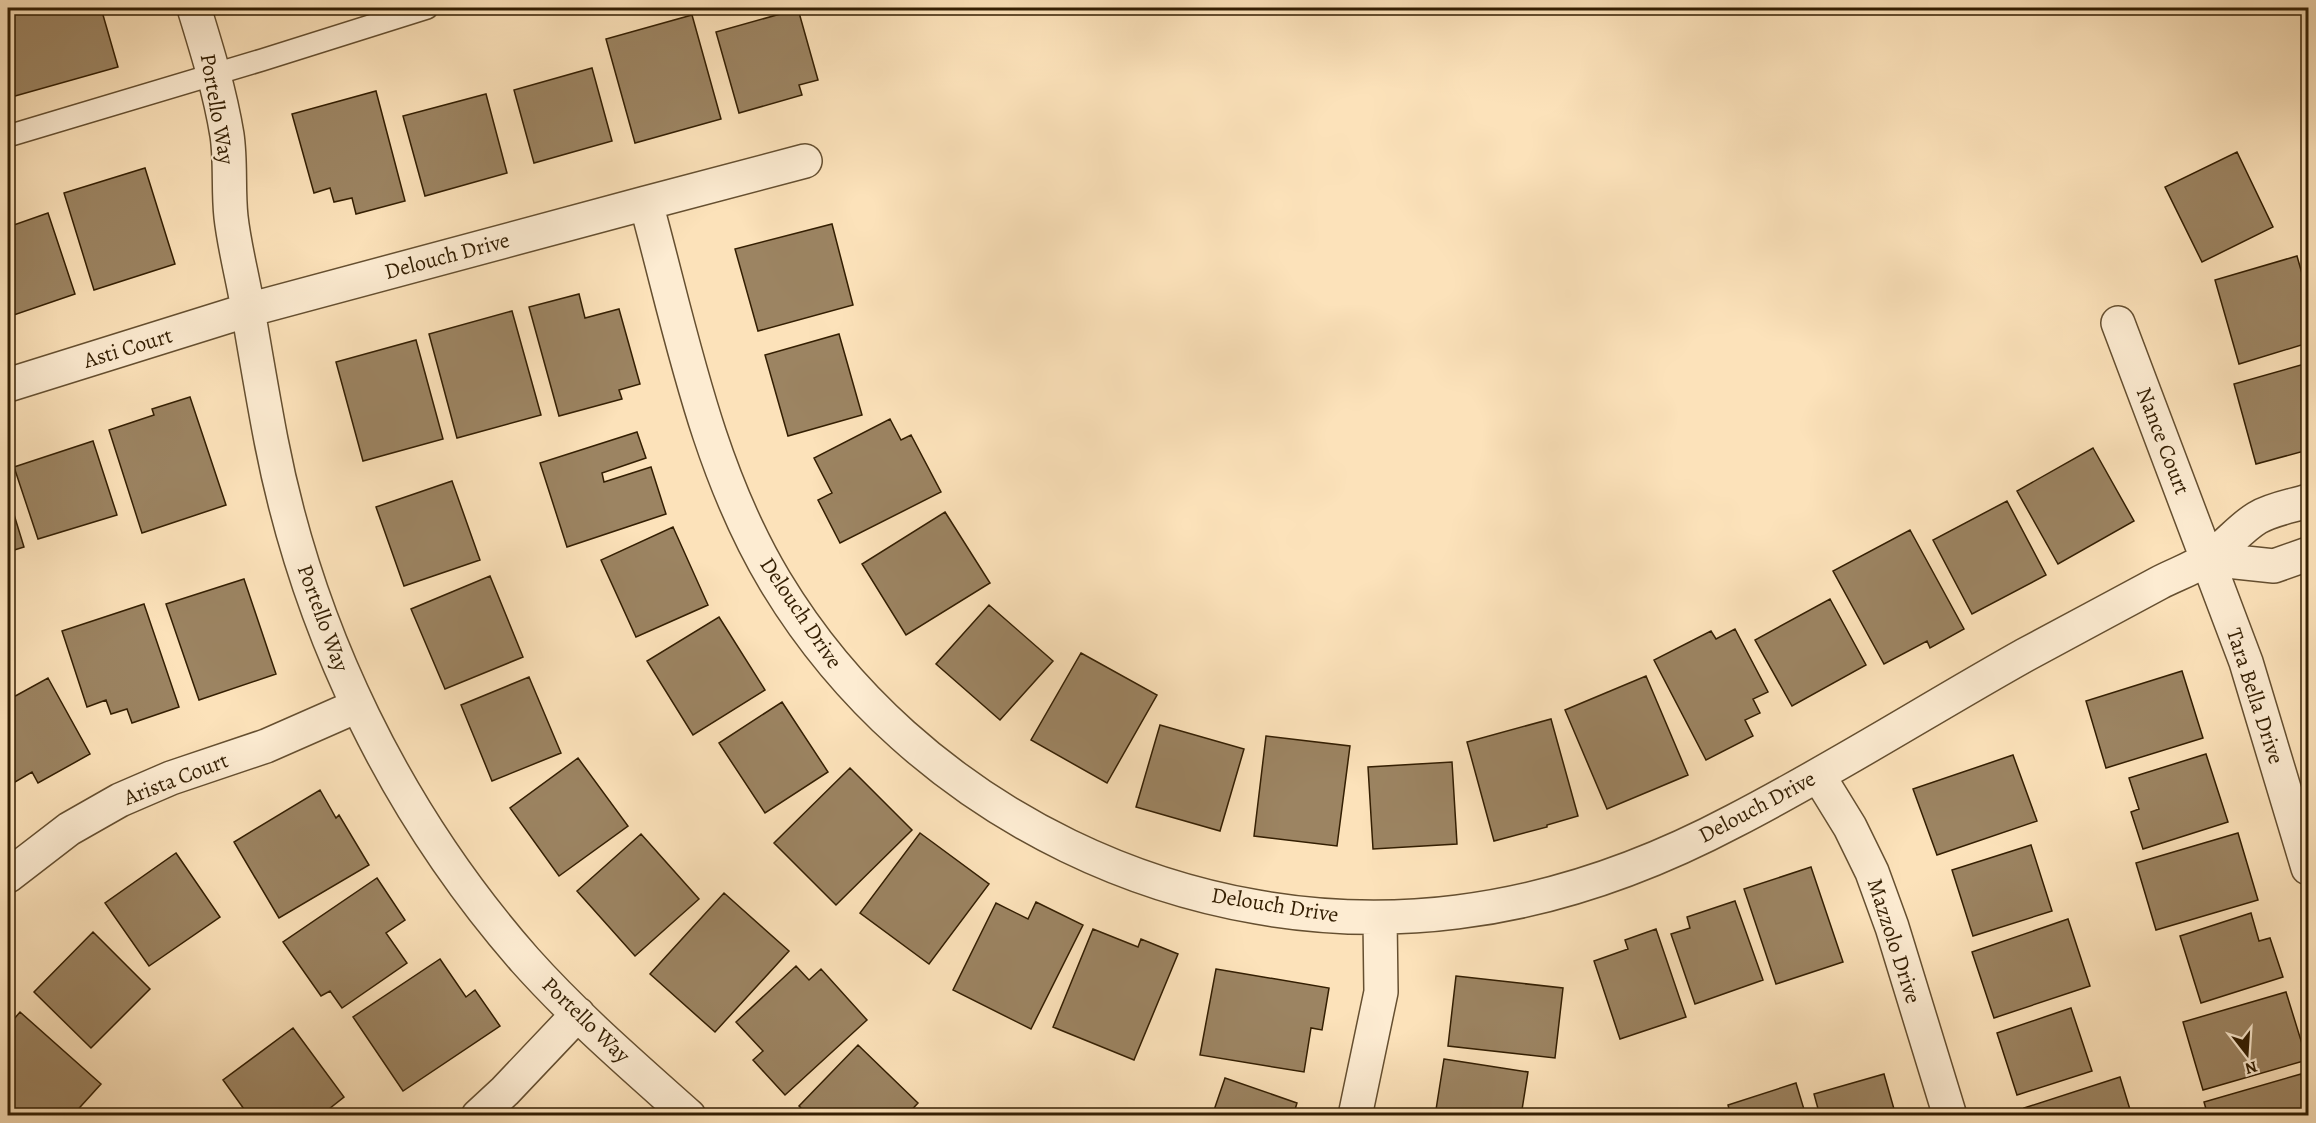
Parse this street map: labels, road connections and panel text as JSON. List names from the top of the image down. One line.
{"streets":{"street":["Portello Way","Delouch Drive","Asti Court","Nance Court","Tara Bella Drive","Arista Court","Mazzolo Drive"]},"crossings":[["Portello Way","Delouch Drive"],["Portello Way","Asti Court"],["Portello Way","Arista Court"],["Delouch Drive","Asti Court"],["Delouch Drive","Nance Court"],["Delouch Drive","Tara Bella Drive"],["Delouch Drive","Mazzolo Drive"],["Nance Court","Tara Bella Drive"]],"north":"bottom"}
